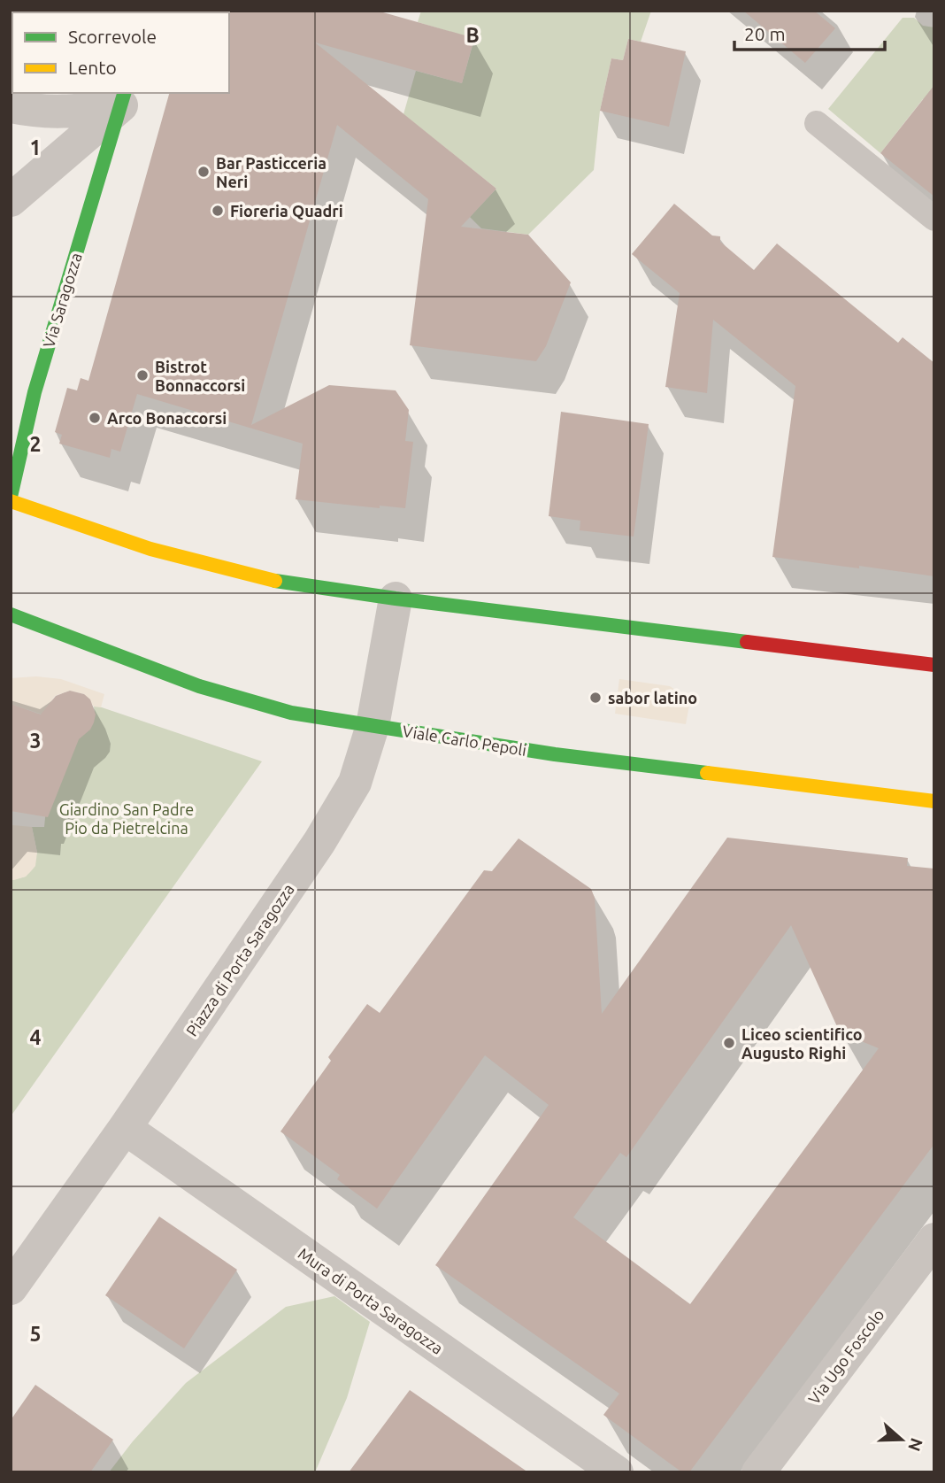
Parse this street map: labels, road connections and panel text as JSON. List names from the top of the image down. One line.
{"streets":{"main road":["Via Saragozza","Viale Carlo Pepoli"],"street":["Piazza di Porta Saragozza","Mura di Porta Saragozza","Via Ugo Foscolo"]},"crossings":[["Viale Carlo Pepoli","Piazza di Porta Saragozza"],["Piazza di Porta Saragozza","Mura di Porta Saragozza"]],"parks":["Giardino San Padre Pio da Pietrelcina"],"places":["Bar Pasticceria Neri","Fioreria Quadri","Bistrot Bonnaccorsi","Arco Bonaccorsi","sabor latino","Liceo scientifico Augusto Righi"],"legend":["Scorrevole","Lento"],"scale_bar":"20 m","north":"right","grid":{"columns":["B"],"rows":["1","2","3","4","5"]}}
